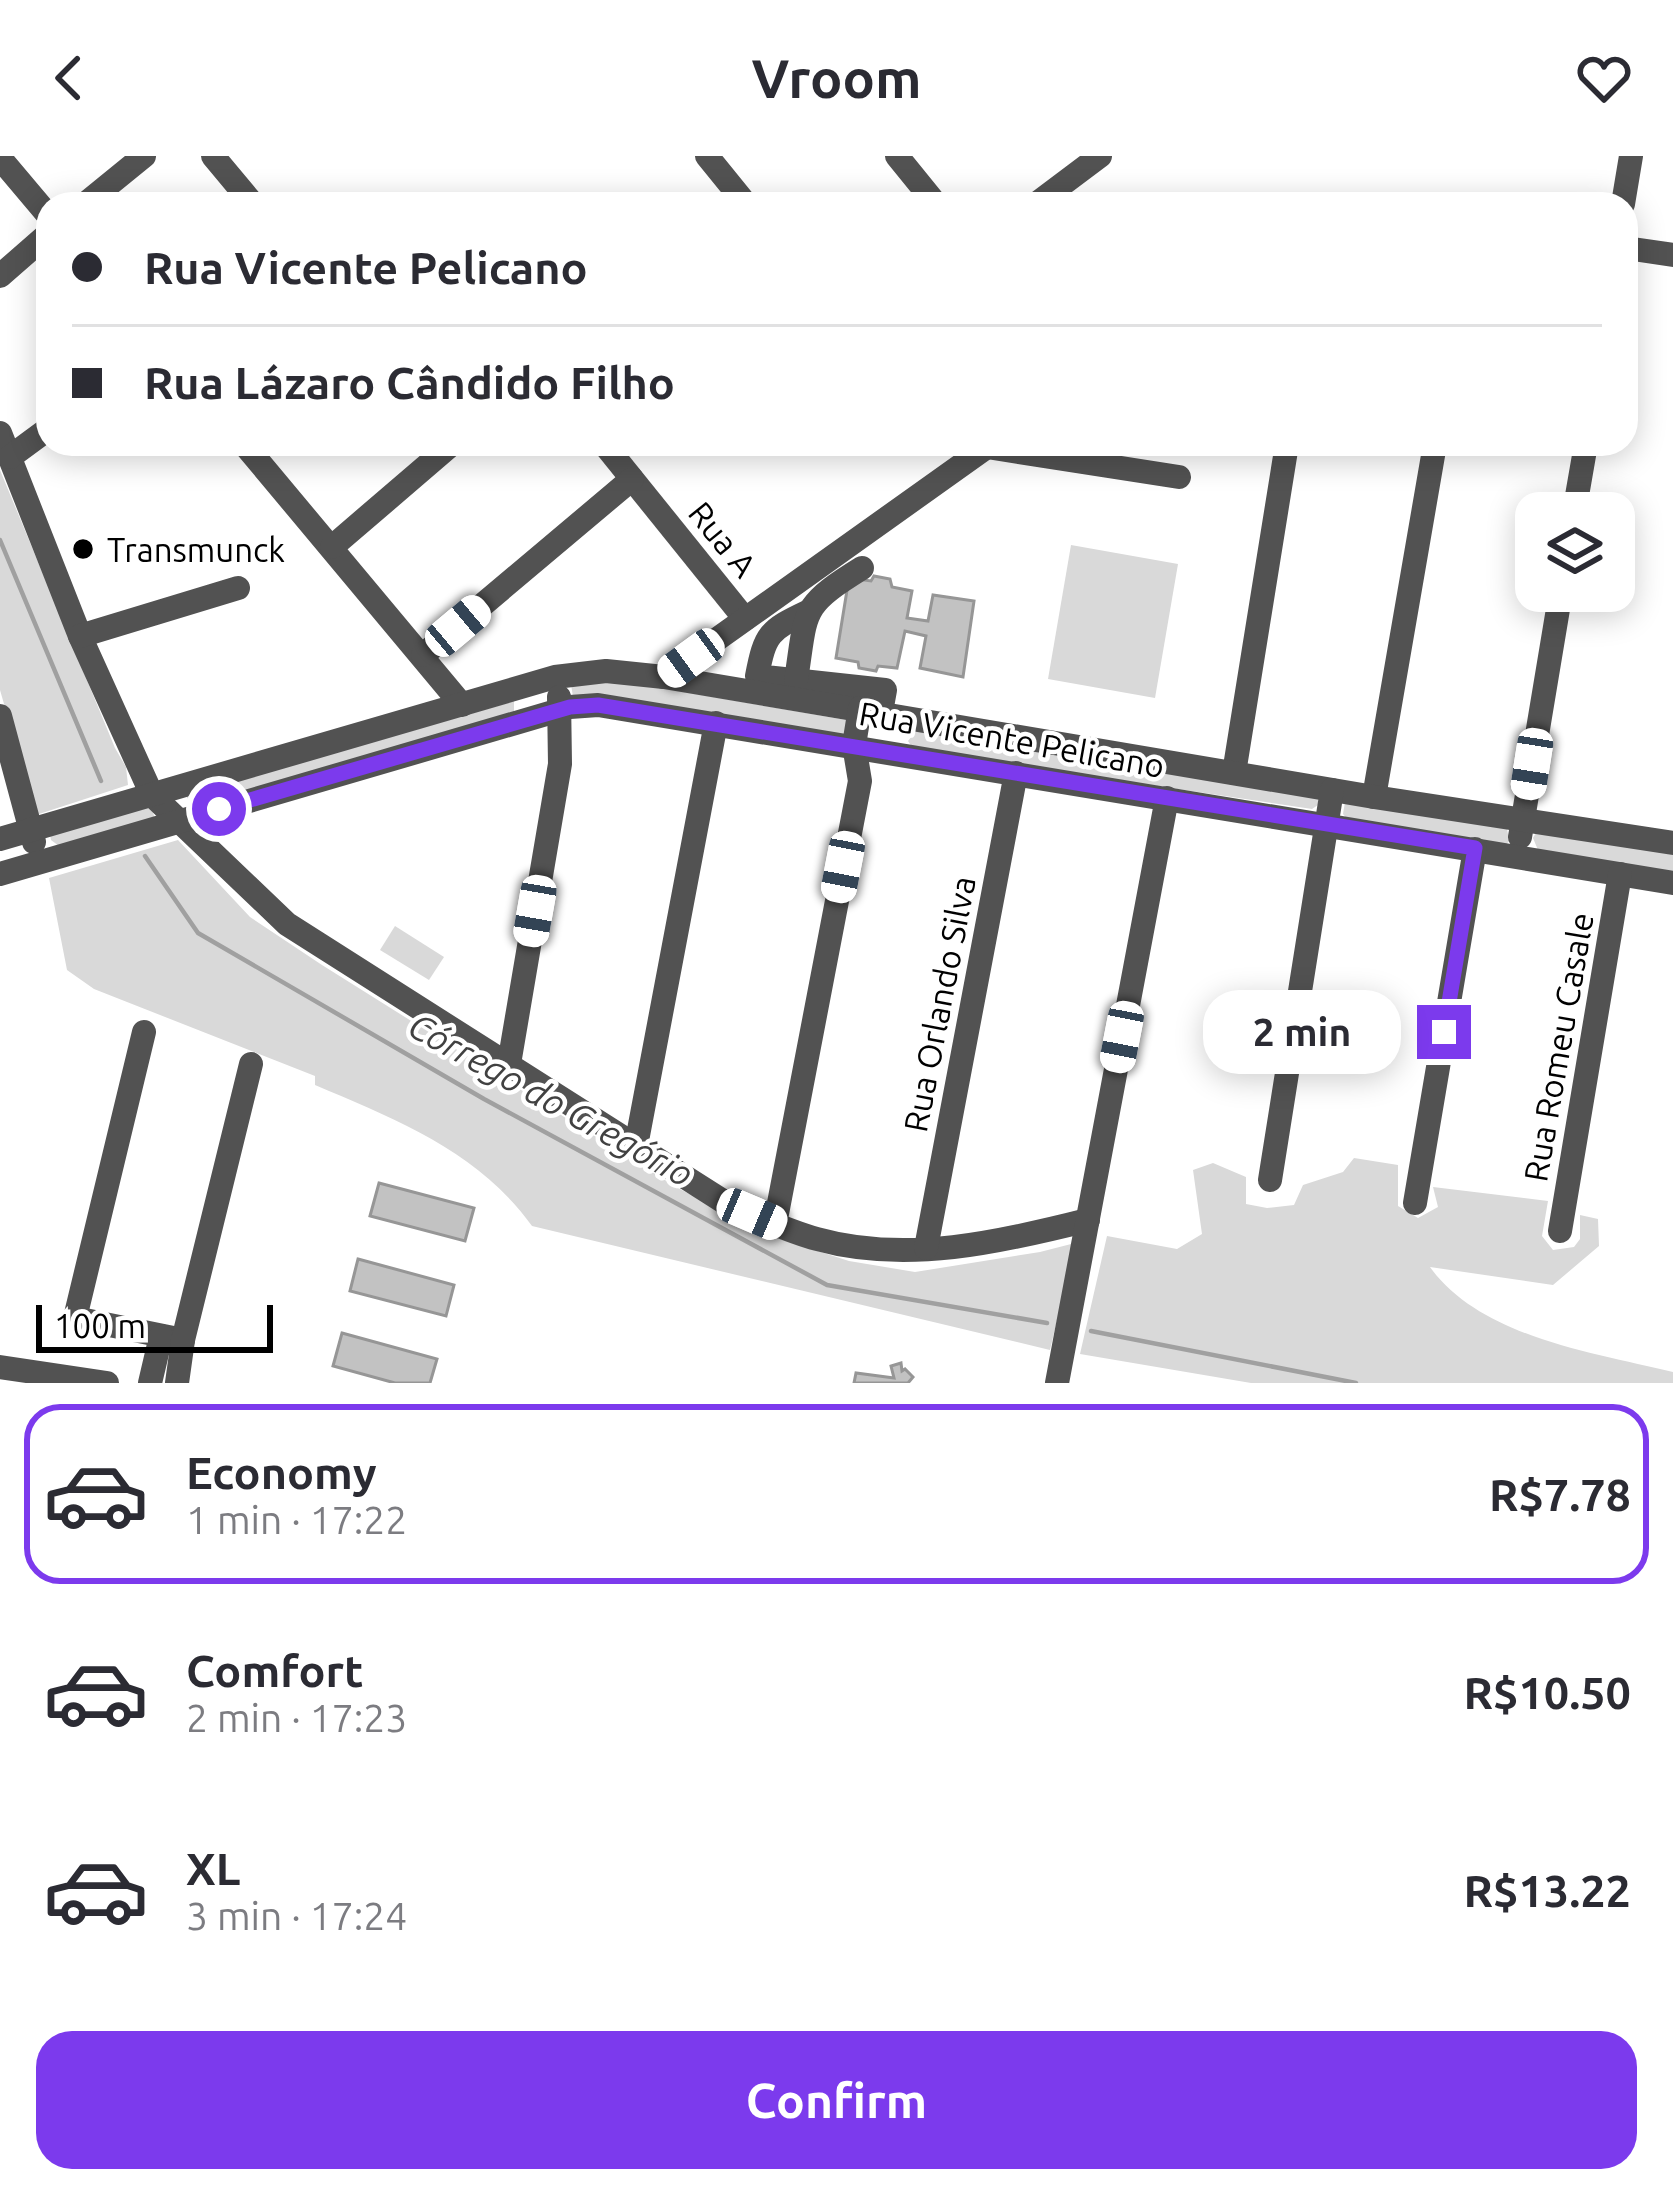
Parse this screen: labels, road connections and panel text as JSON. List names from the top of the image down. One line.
{"streets":{"street":["Rua A","Rua Vicente Pelicano","Rua Orlando Silva","Rua Romeu Casale"]},"crossings":[["Rua Vicente Pelicano","Rua Orlando Silva"],["Rua Vicente Pelicano","Rua Romeu Casale"]],"water":["Córrego do Gregório"],"places":["Transmunck"],"scale_bar":"100 m","page":{"header":"Vroom","banner":["Rua Vicente Pelicano","Rua Lázaro Cândido Filho"],"bubble":"2 min","scale":"100 m","list":[{"name":"Economy","note":"1 min · 17:22","value":"R$7.78"},{"name":"Comfort","note":"2 min · 17:23","value":"R$10.50"},{"name":"XL","note":"3 min · 17:24","value":"R$13.22"}],"buttons":"Confirm"}}
